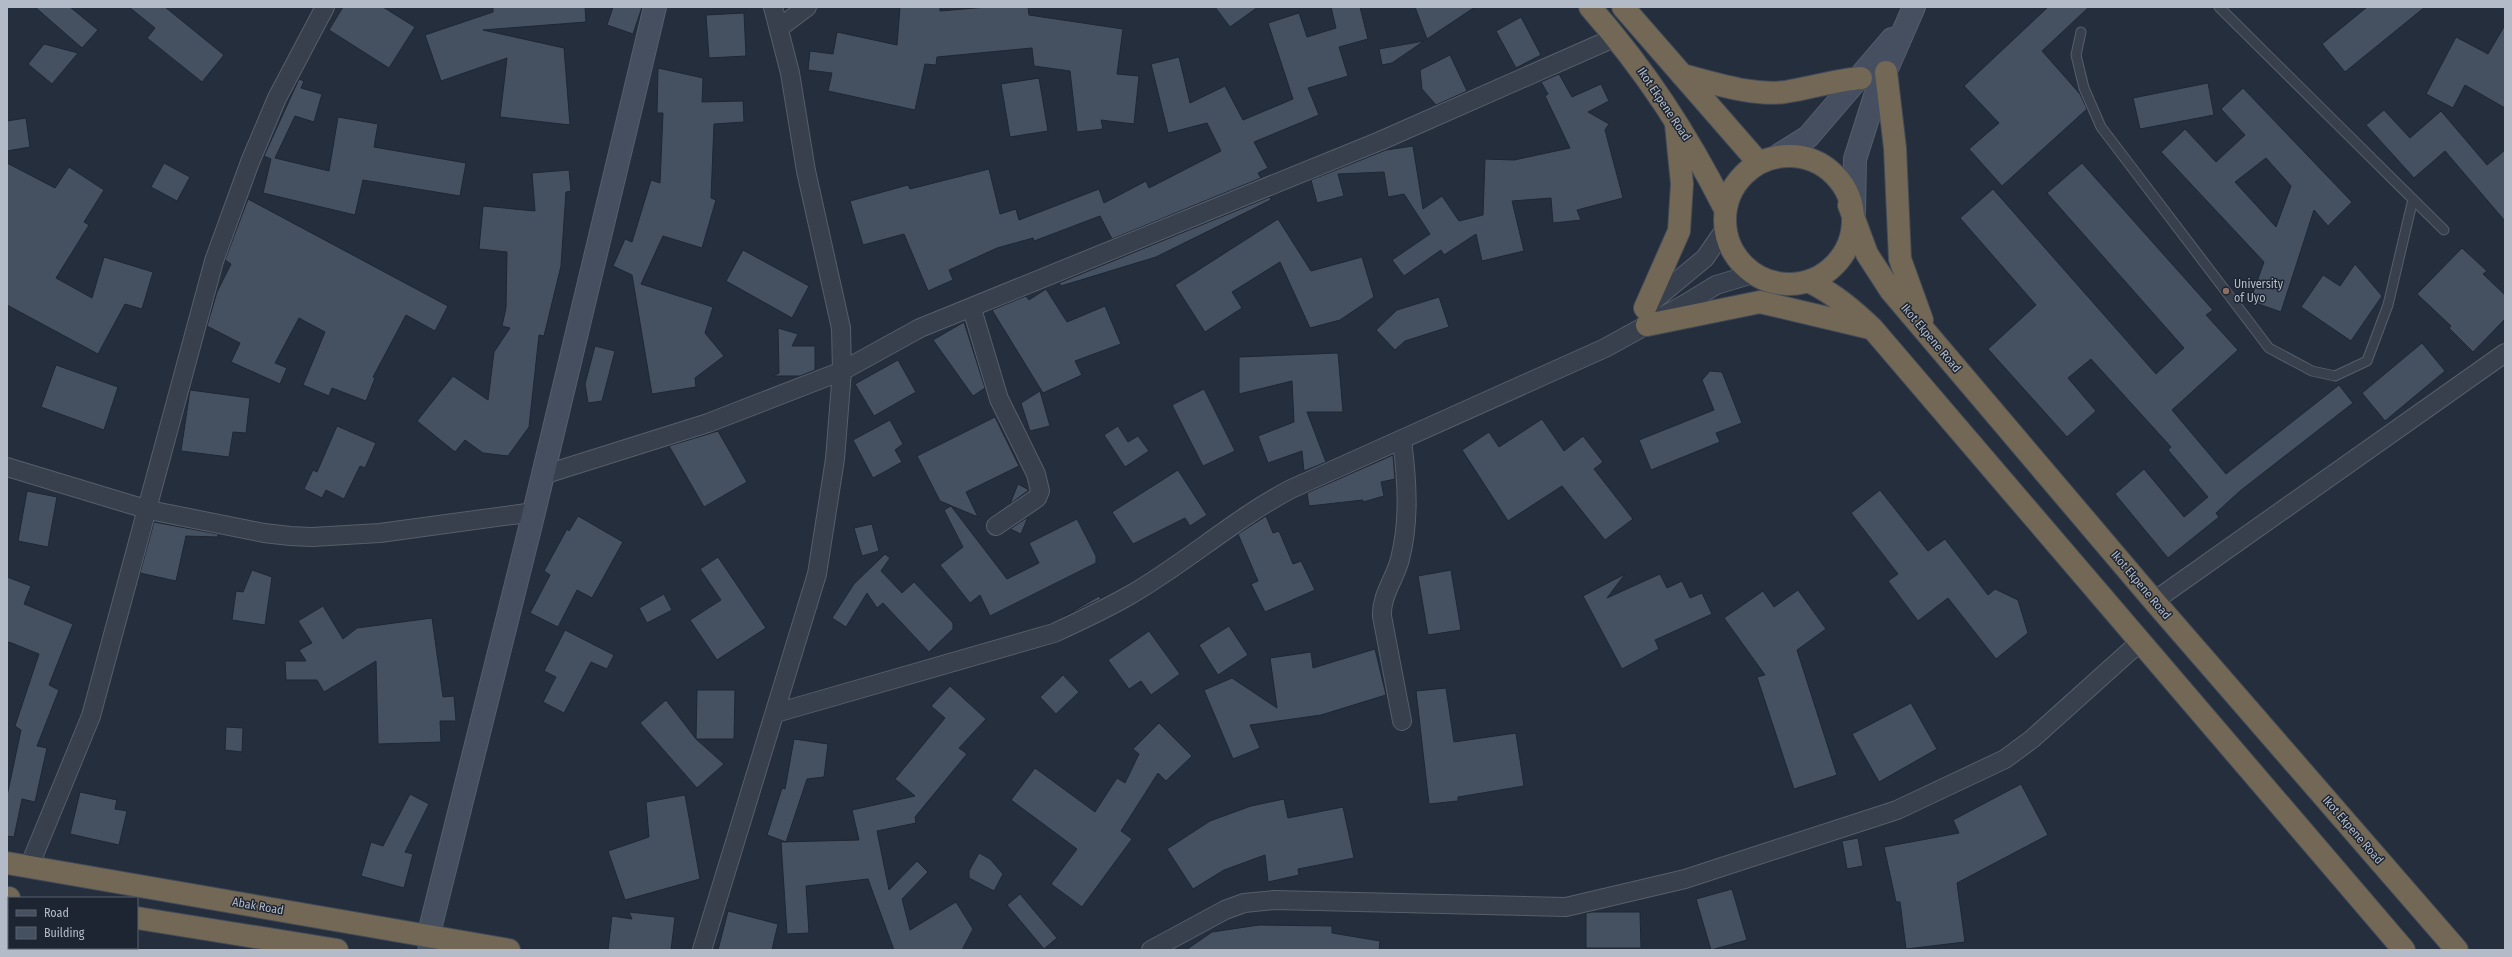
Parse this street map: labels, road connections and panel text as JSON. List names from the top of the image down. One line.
{"streets":{"highway":["Ikot Ekpene Road","Abak Road"]},"places":["University of Uyo"],"legend":["Road","Building"]}
